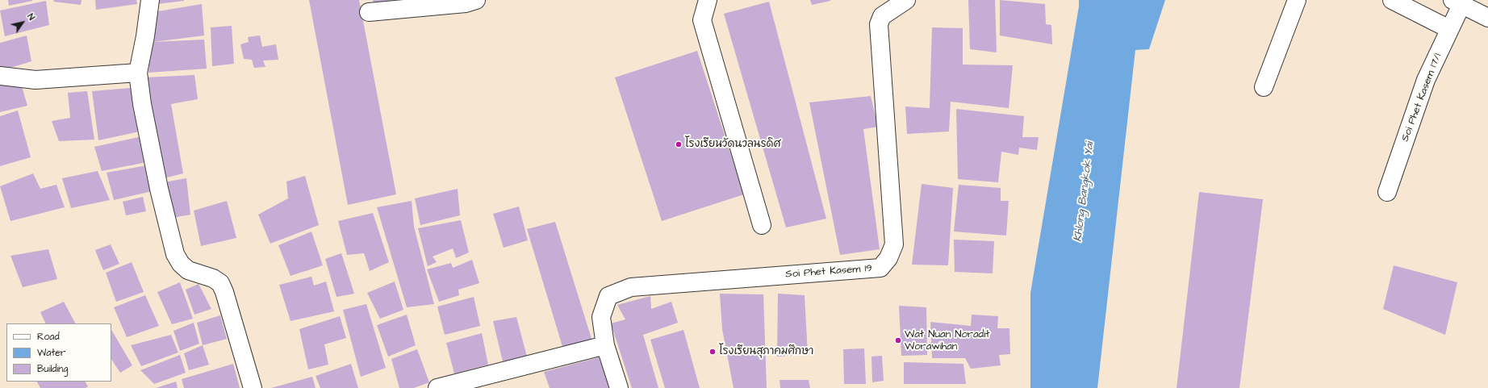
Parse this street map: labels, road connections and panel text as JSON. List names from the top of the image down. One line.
{"streets":{"street":["Soi Phet Kasem 17/1","Soi Phet Kasem 19"]},"water":["Khlong Bangkok Yai"],"places":["โรงเรียนวัดนวลนรดิศ","Wat Nuan Noradit Worawihan","โรงเรียนสุภาคมศึกษา"],"legend":["Road","Water","Building"],"north":"top right"}
